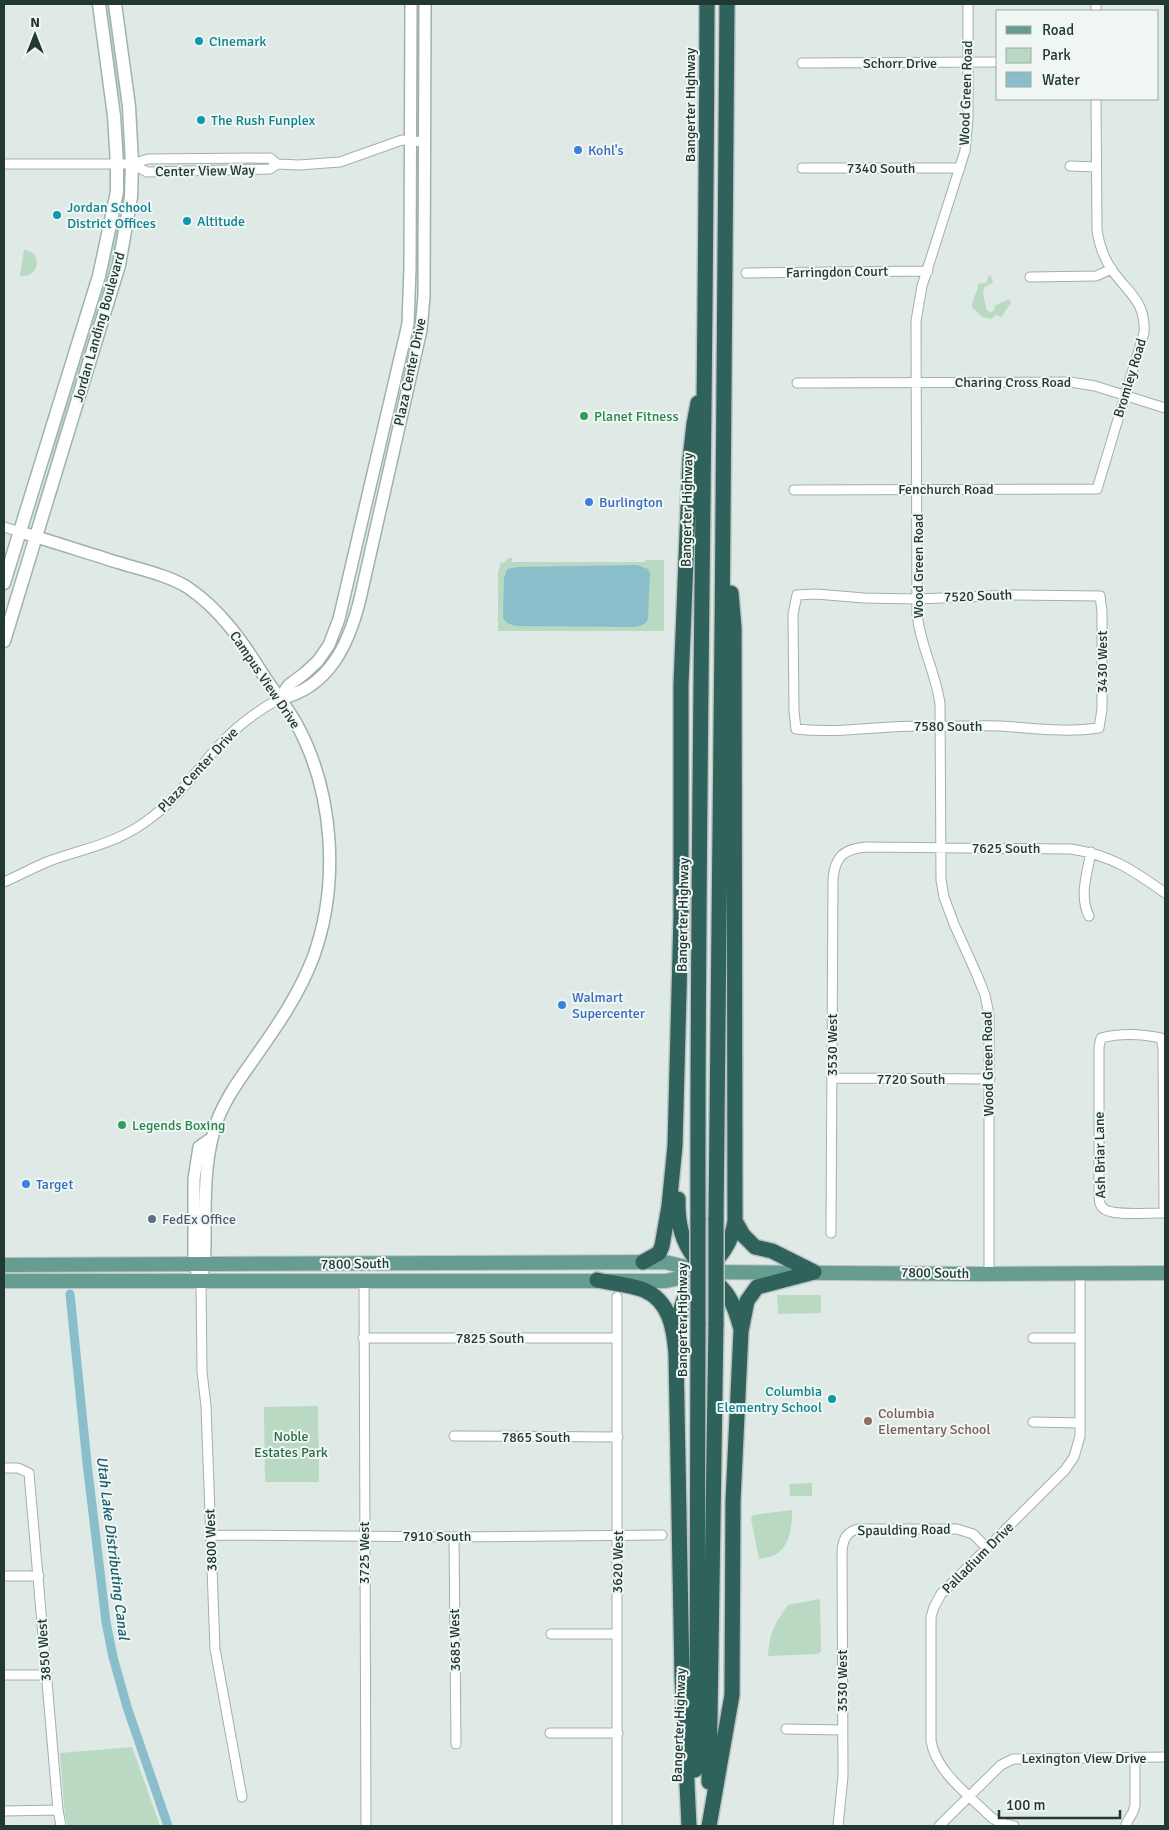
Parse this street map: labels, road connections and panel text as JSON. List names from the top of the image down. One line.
{"streets":{"highway":["Bangerter Highway"],"main road":["Jordan Landing Boulevard","7800 South"],"street":["Schorr Drive","Wood Green Road","7340 South","Center View Way","Farringdon Court","Plaza Center Drive","Bromley Road","Charing Cross Road","Fenchurch Road","7520 South","3430 West","Campus View Drive","7580 South","7625 South","3530 West","7720 South","Ash Briar Lane","7825 South","7865 South","Spaulding Road","7910 South","3800 West","3725 West","Palladium Drive","3620 West","3685 West","3850 West","Lexington View Drive"]},"crossings":[["Schorr Drive","Wood Green Road"],["Wood Green Road","7340 South"],["Wood Green Road","Farringdon Court"],["Wood Green Road","Charing Cross Road"],["Wood Green Road","Fenchurch Road"],["Wood Green Road","7520 South"],["Wood Green Road","7580 South"],["Wood Green Road","7625 South"],["Wood Green Road","7720 South"],["Wood Green Road","7800 South"],["Center View Way","Jordan Landing Boulevard"],["Center View Way","Plaza Center Drive"],["Jordan Landing Boulevard","Campus View Drive"],["Plaza Center Drive","Campus View Drive"],["Bromley Road","Charing Cross Road"],["Bromley Road","Fenchurch Road"],["7520 South","3430 West"],["7520 South","7580 South"],["3430 West","7580 South"],["Campus View Drive","7800 South"],["Campus View Drive","3800 West"],["7625 South","3530 West"],["3530 West","7720 South"],["3530 West","Spaulding Road"],["7800 South","3800 West"],["7800 South","3725 West"],["7800 South","Palladium Drive"],["7825 South","3725 West"],["7825 South","3620 West"],["7865 South","3620 West"],["Spaulding Road","Palladium Drive"],["7910 South","3800 West"],["7910 South","3725 West"],["7910 South","3620 West"],["7910 South","3685 West"],["Palladium Drive","Lexington View Drive"]],"water":["Utah Lake Distributing Canal"],"parks":["Noble Estates Park"],"places":["Cinemark","The Rush Funplex","Kohl's","Jordan School District Offices","Altitude","Planet Fitness","Burlington","Walmart Supercenter","Legends Boxing","Target","FedEx Office","Columbia Elementry School","Columbia Elementary School"],"legend":["Road","Park","Water"],"scale_bar":"100 m","north":"top"}
